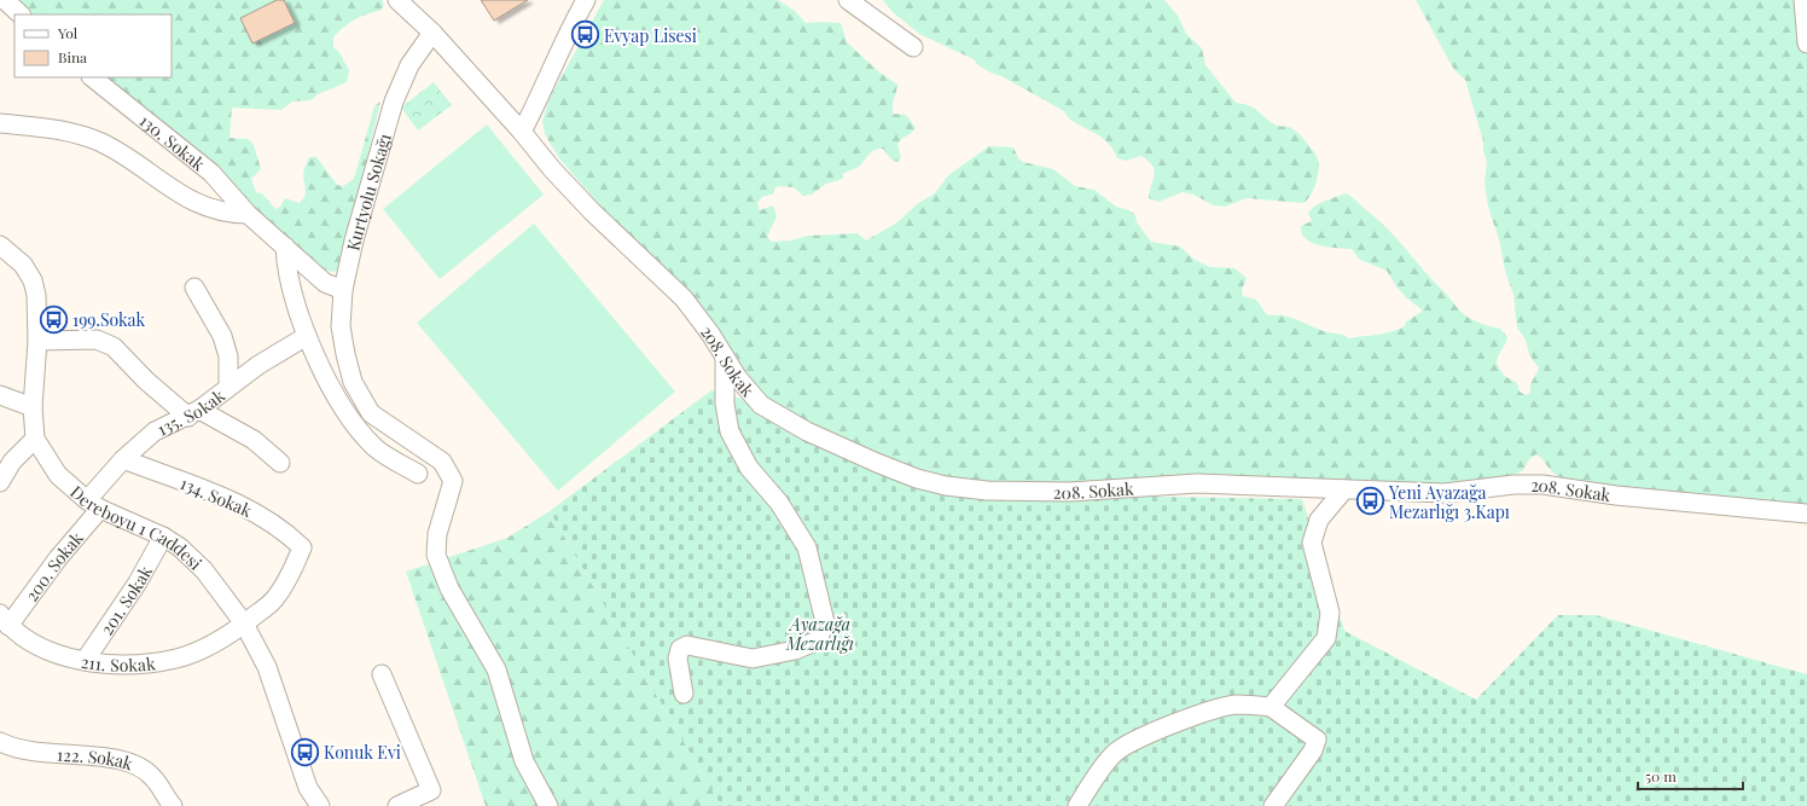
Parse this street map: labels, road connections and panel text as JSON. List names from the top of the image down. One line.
{"streets":{"street":["130. Sokak","Kurtyolu Sokağı","208. Sokak","135. Sokak","134. Sokak","Dereboyu 1 Caddesi","200. Sokak","201. Sokak","211. Sokak","122. Sokak"]},"crossings":[["Kurtyolu Sokağı","208. Sokak"],["135. Sokak","134. Sokak"],["135. Sokak","Dereboyu 1 Caddesi"],["135. Sokak","200. Sokak"],["134. Sokak","211. Sokak"],["Dereboyu 1 Caddesi","200. Sokak"],["Dereboyu 1 Caddesi","201. Sokak"],["Dereboyu 1 Caddesi","211. Sokak"],["200. Sokak","211. Sokak"],["201. Sokak","211. Sokak"]],"parks":["Ayazağa Mezarlığı"],"places":{"bus stop":["Evyap Lisesi","199.Sokak","Yeni Ayazağa Mezarlığı 3.Kapı","Konuk Evi"]},"legend":["Yol","Bina"],"scale_bar":"50 m"}
